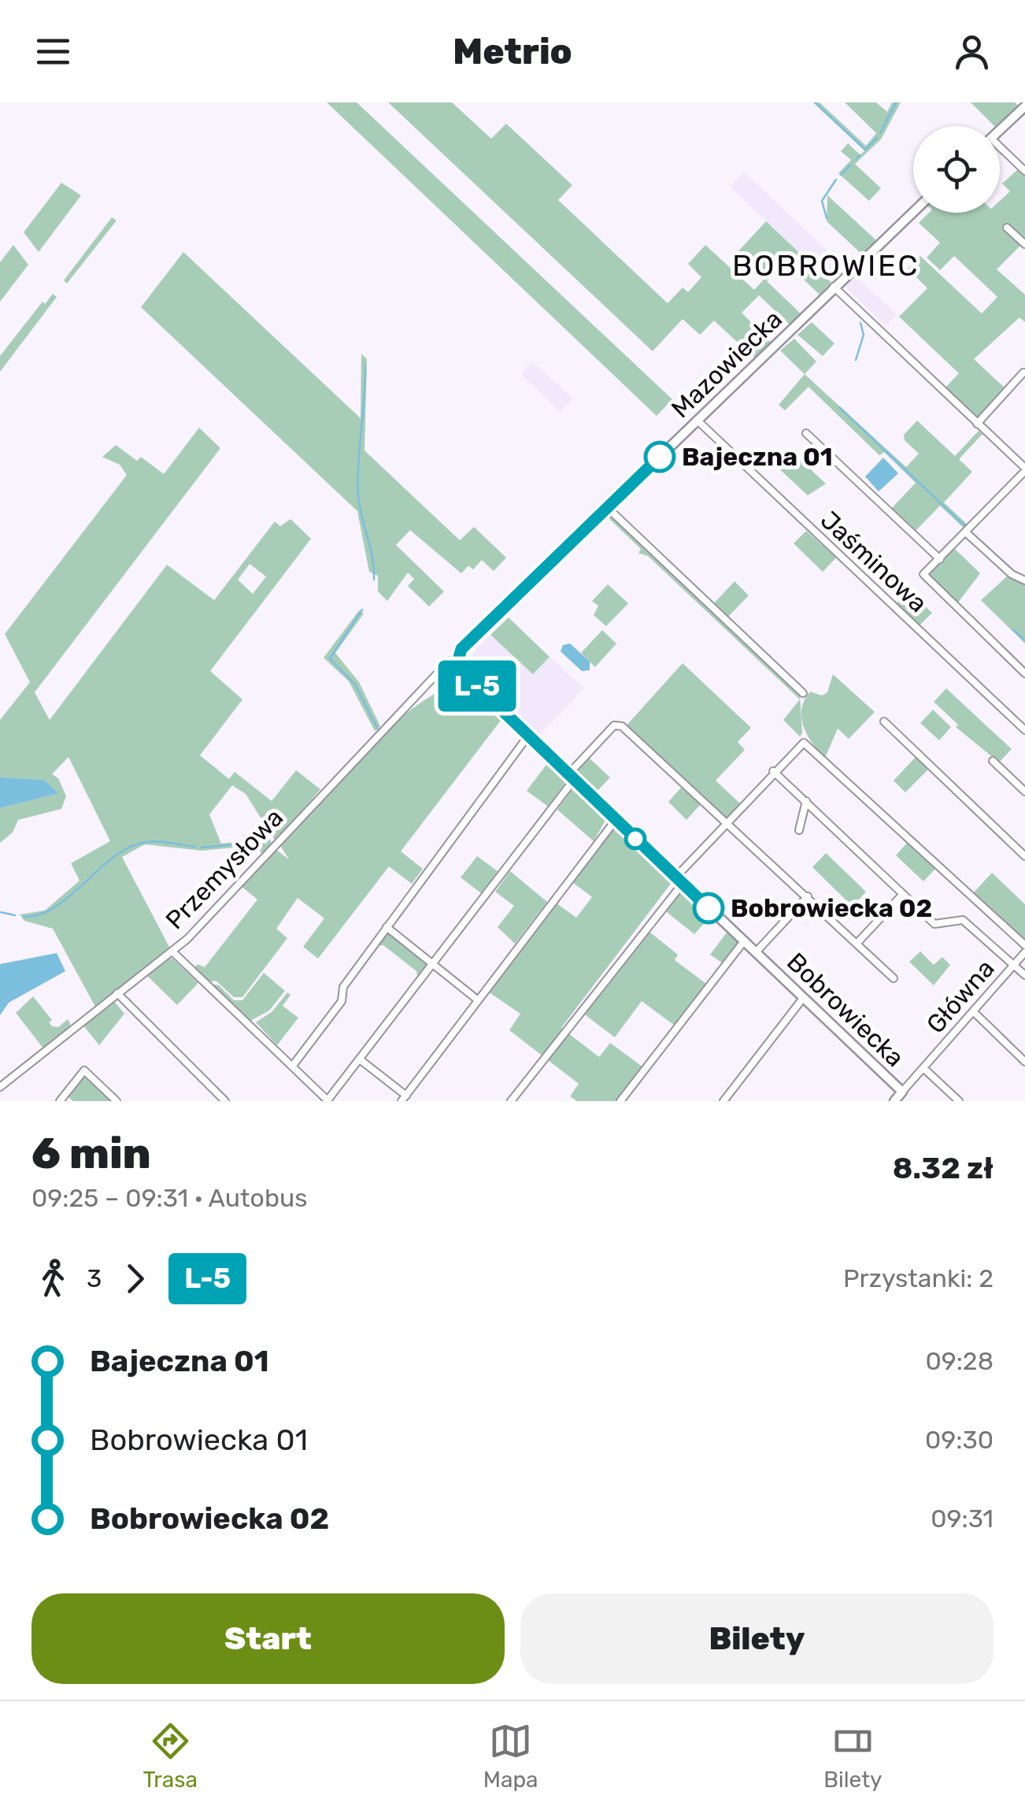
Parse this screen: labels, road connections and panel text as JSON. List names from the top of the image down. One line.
{"streets":{"street":["Mazowiecka","Jaśminowa","Przemysłowa","Główna","Bobrowiecka"]},"crossings":[["Mazowiecka","Jaśminowa"],["Mazowiecka","Przemysłowa"],["Mazowiecka","Bobrowiecka"],["Przemysłowa","Bobrowiecka"],["Główna","Bobrowiecka"]],"districts":["BOBROWIEC"],"places":["Bajeczna 01","Bobrowiecka 02"],"lines":["bus line L-5"],"page":{"header":"Metrio","on_map":"L-5","heading":["6 min","09:25 – 09:31 · Autobus","8.32 zł"],"legs":["3","L-5","Przystanki: 2"],"list":[{"name":"Bajeczna 01","value":"09:28"},{"name":"Bobrowiecka 01","value":"09:30"},{"name":"Bobrowiecka 02","value":"09:31"}],"buttons":["Start","Bilety"],"tabs":["Trasa","Mapa","Bilety"]}}
